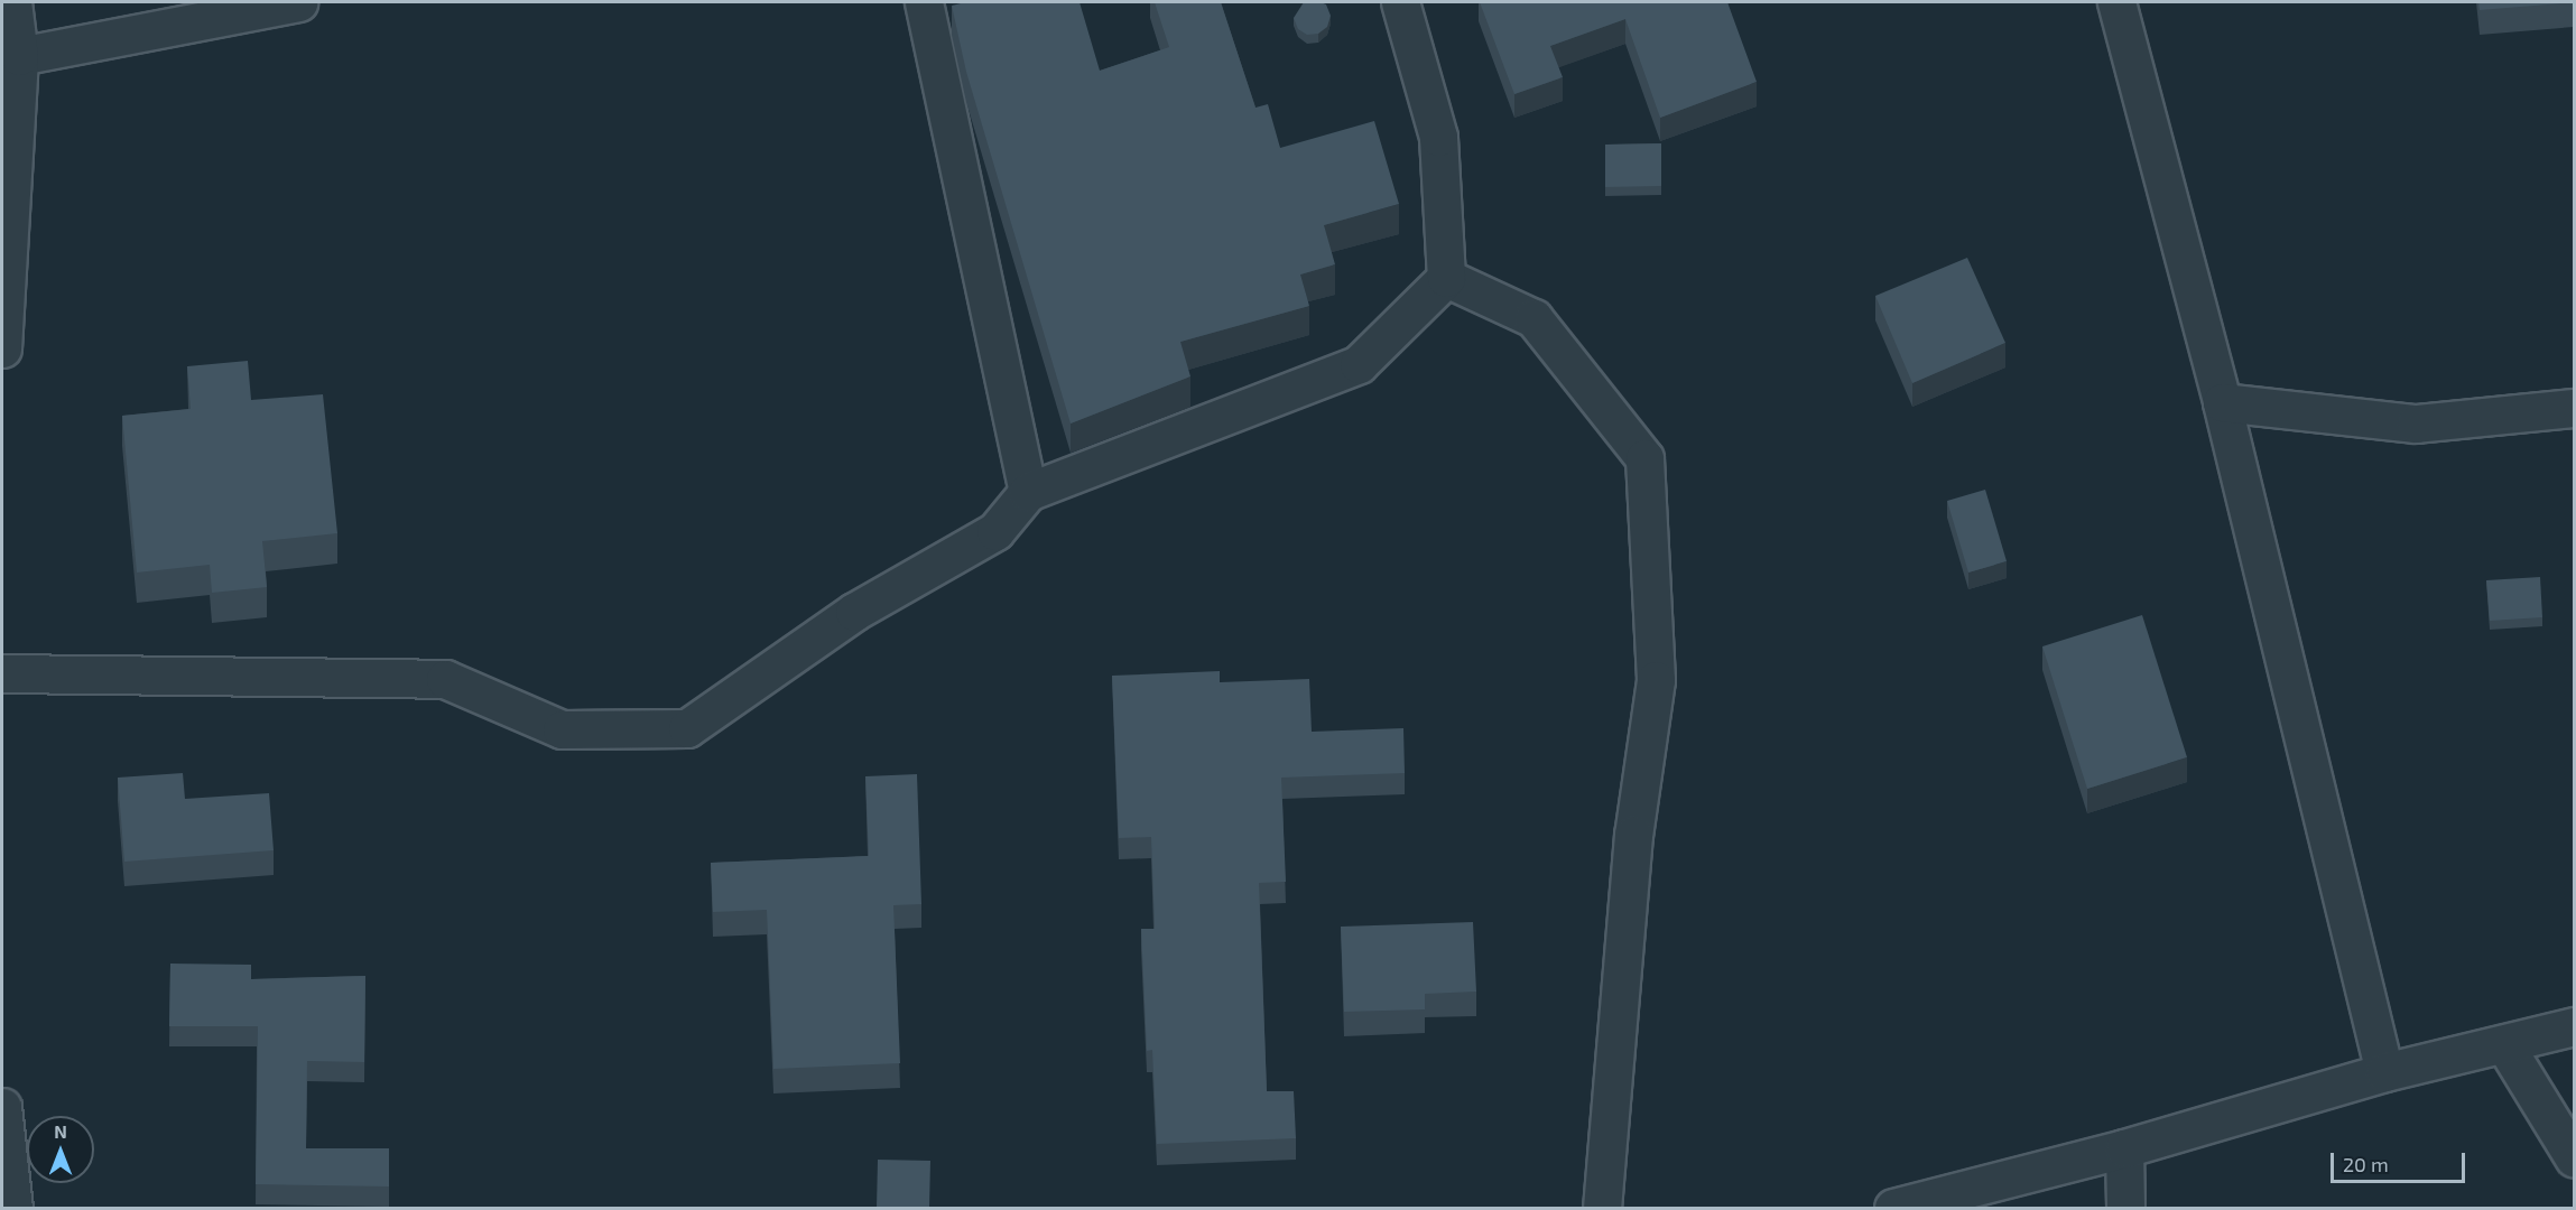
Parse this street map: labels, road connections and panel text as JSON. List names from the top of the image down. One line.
{"scale_bar":"20 m","north":"top"}
